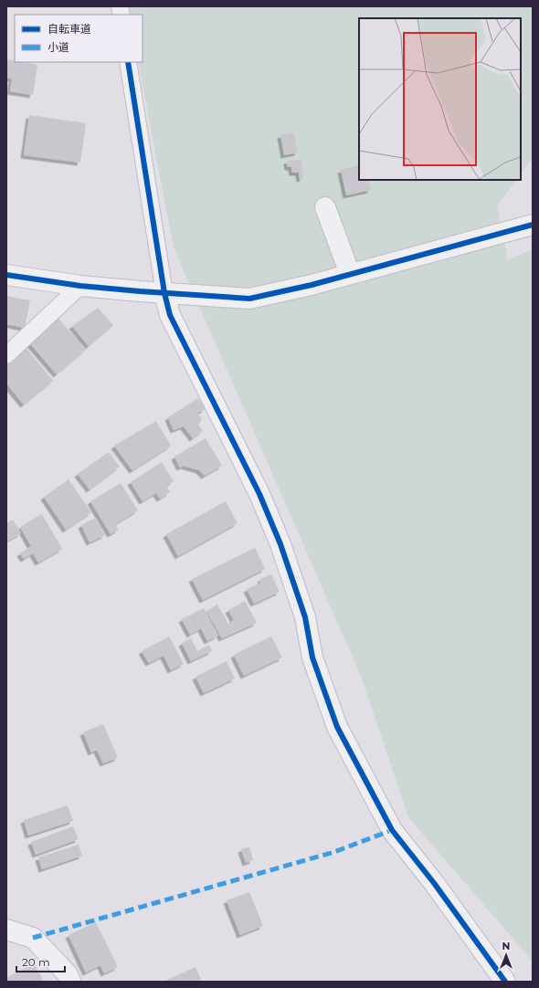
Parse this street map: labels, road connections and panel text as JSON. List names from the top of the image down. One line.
{"legend":["自転車道","小道"],"scale_bar":"20 m","north":"top"}
